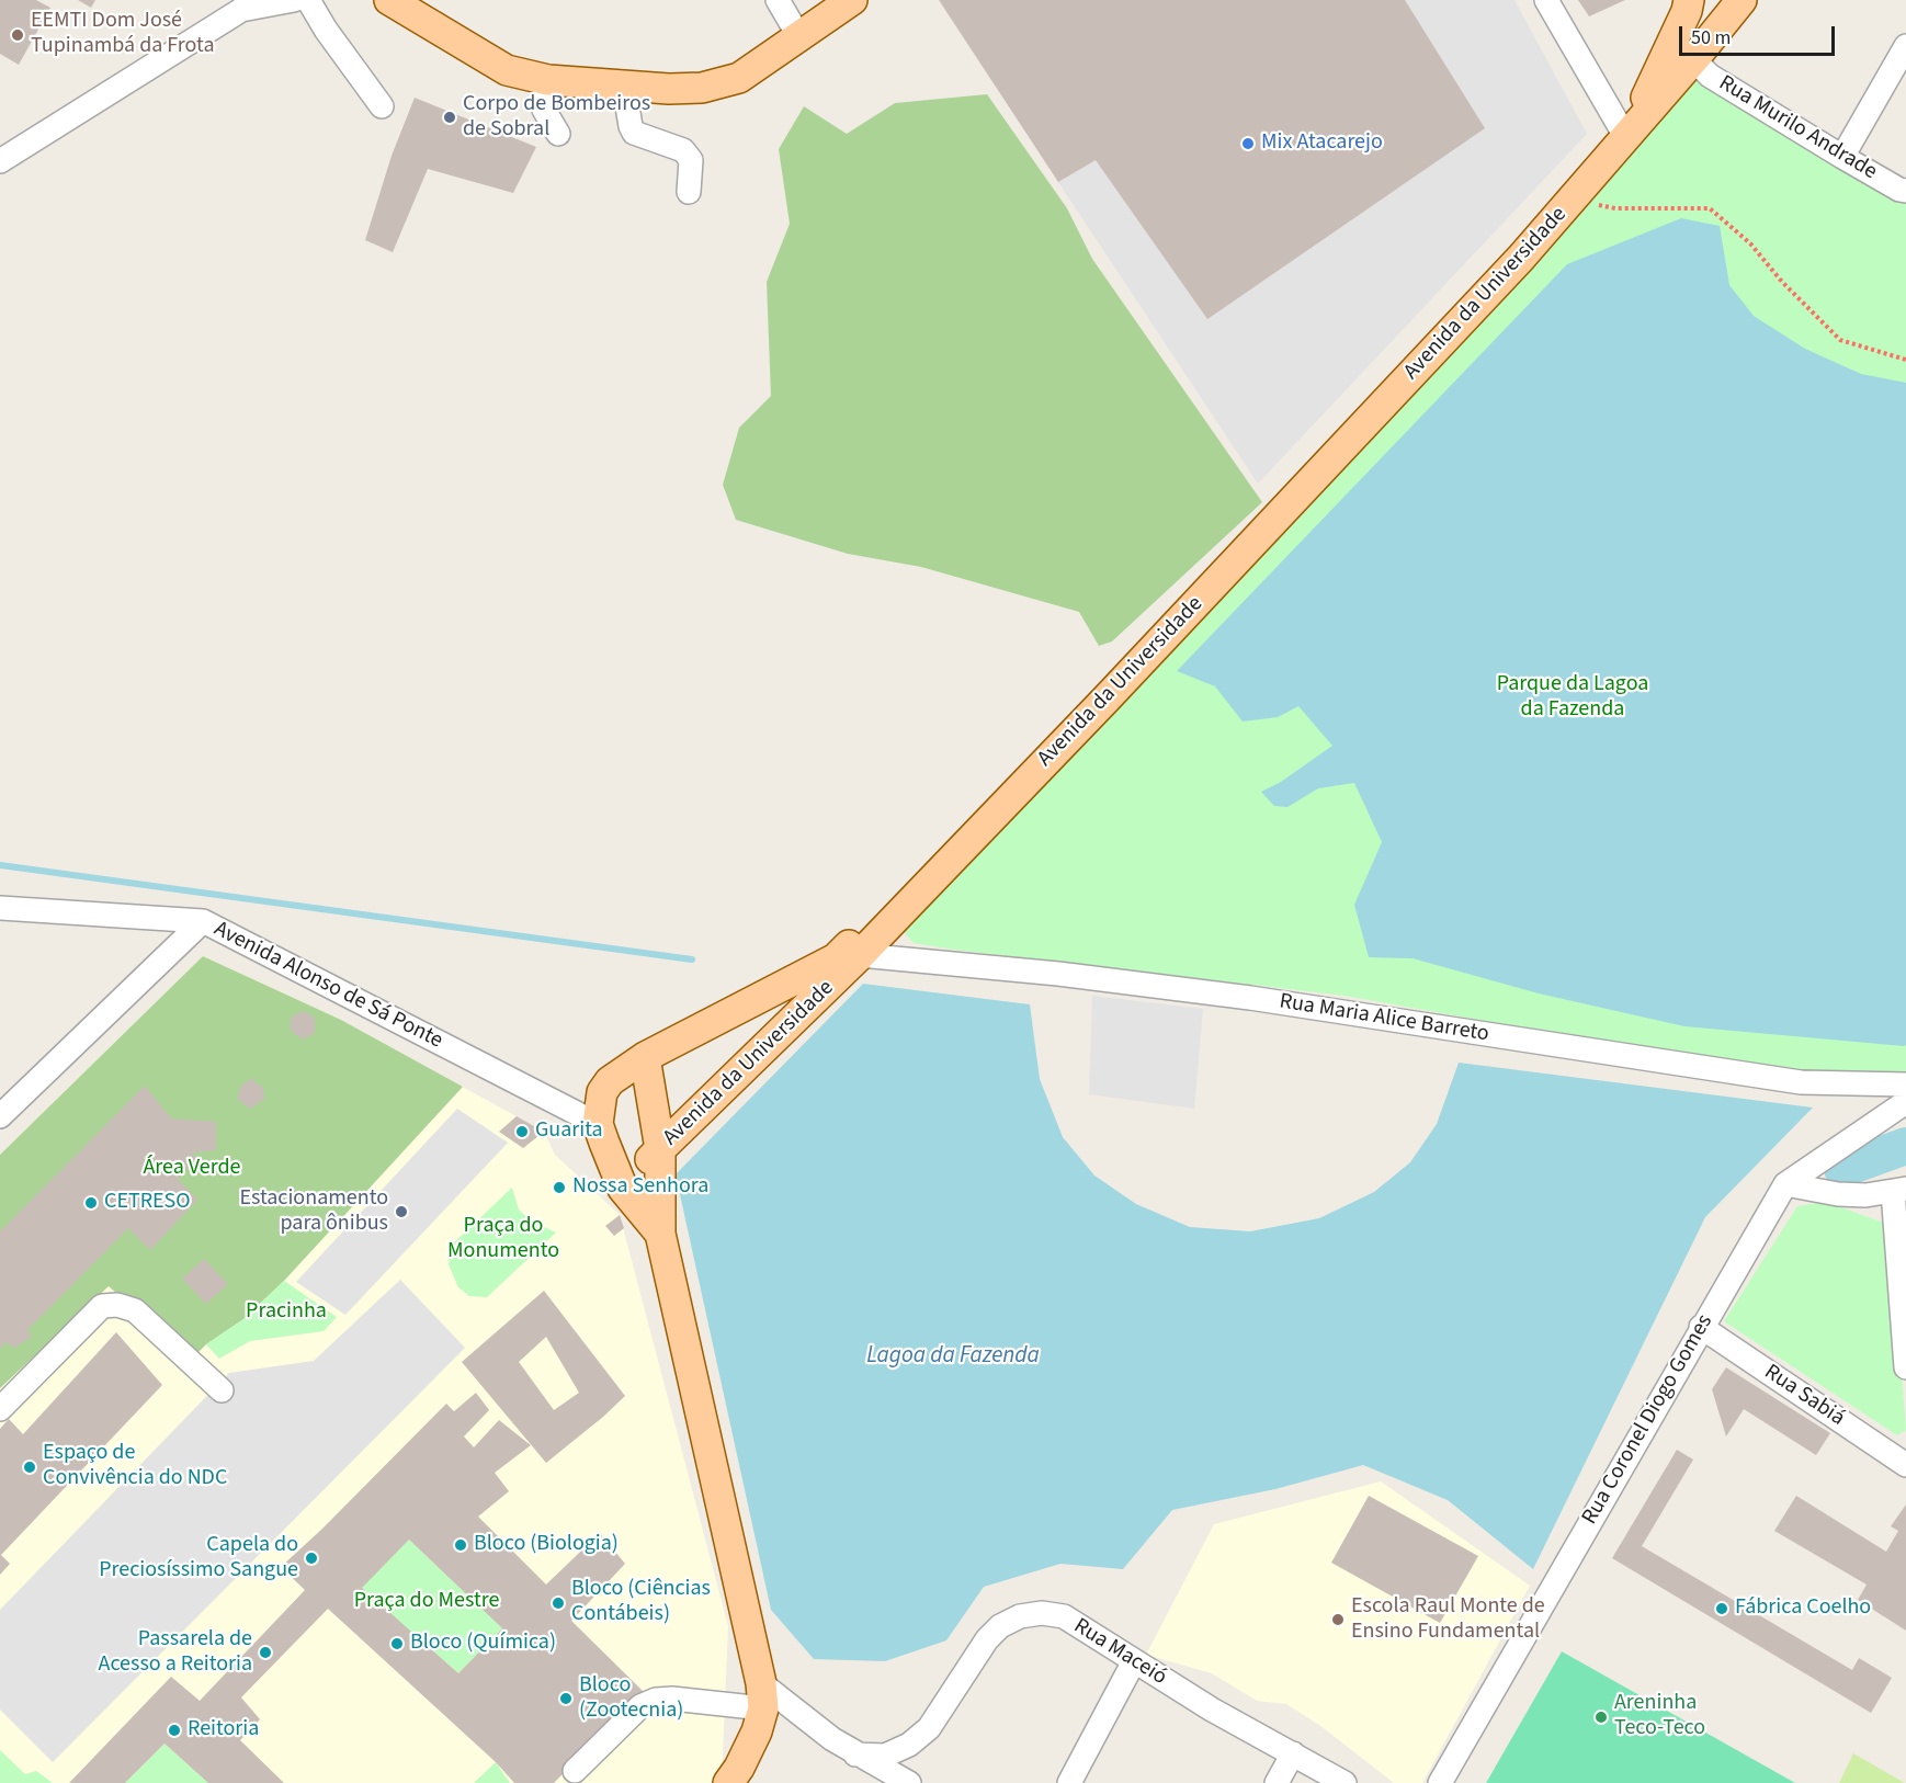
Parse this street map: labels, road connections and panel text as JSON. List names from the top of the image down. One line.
{"streets":{"main road":["Avenida da Universidade"],"street":["Rua Murilo Andrade","Avenida Alonso de Sá Ponte","Rua Maria Alice Barreto","Rua Sabiá","Rua Coronel Diogo Gomes","Rua Maceió"]},"crossings":[["Rua Murilo Andrade","Avenida da Universidade"],["Avenida da Universidade","Avenida Alonso de Sá Ponte"],["Avenida da Universidade","Rua Maria Alice Barreto"],["Rua Sabiá","Rua Coronel Diogo Gomes"]],"water":["Lagoa da Fazenda"],"parks":["Parque da Lagoa da Fazenda","Área Verde","Praça do Monumento","Pracinha","Praça do Mestre"],"places":["EEMTI Dom José Tupinambá da Frota","Corpo de Bombeiros de Sobral","Mix Atacarejo","Guarita","Nossa Senhora","CETRESO","Estacionamento para ônibus","Espaço de Convivência do NDC","Bloco (Biologia)","Capela do Preciosíssimo Sangue","Bloco (Ciências Contábeis)","Fábrica Coelho","Escola Raul Monte de Ensino Fundamental","Bloco (Química)","Passarela de Acesso a Reitoria","Bloco (Zootecnia)","Areninha Teco-Teco","Reitoria"],"scale_bar":"50 m"}
